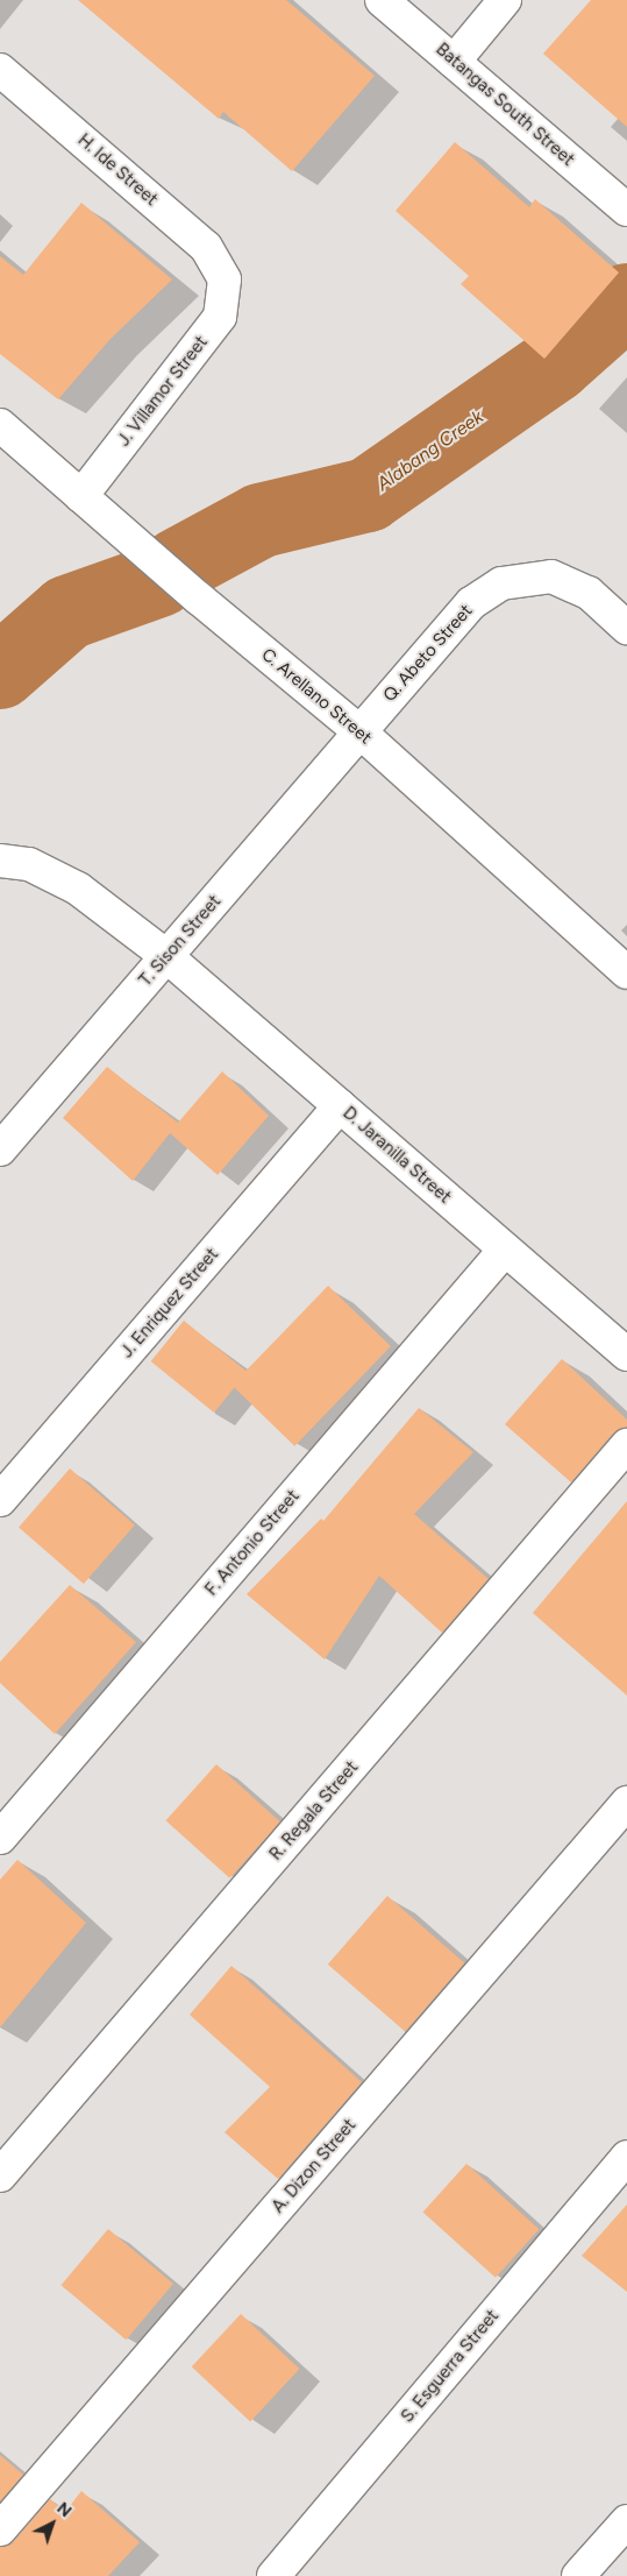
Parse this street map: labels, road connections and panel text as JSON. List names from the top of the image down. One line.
{"streets":{"street":["Batangas South Street","H. Ide Street","J. Villamor Street","Q. Abeto Street","C. Arellano Street","T. Sison Street","D. Jaranilla Street","J. Enriquez Street","F. Antonio Street","R. Regala Street","A. Dizon Street","S. Esguerra Street"]},"crossings":[["H. Ide Street","J. Villamor Street"],["J. Villamor Street","C. Arellano Street"],["Q. Abeto Street","C. Arellano Street"],["Q. Abeto Street","T. Sison Street"],["C. Arellano Street","T. Sison Street"],["T. Sison Street","D. Jaranilla Street"],["D. Jaranilla Street","J. Enriquez Street"],["D. Jaranilla Street","F. Antonio Street"]],"water":["Alabang Creek"],"north":"top right"}
